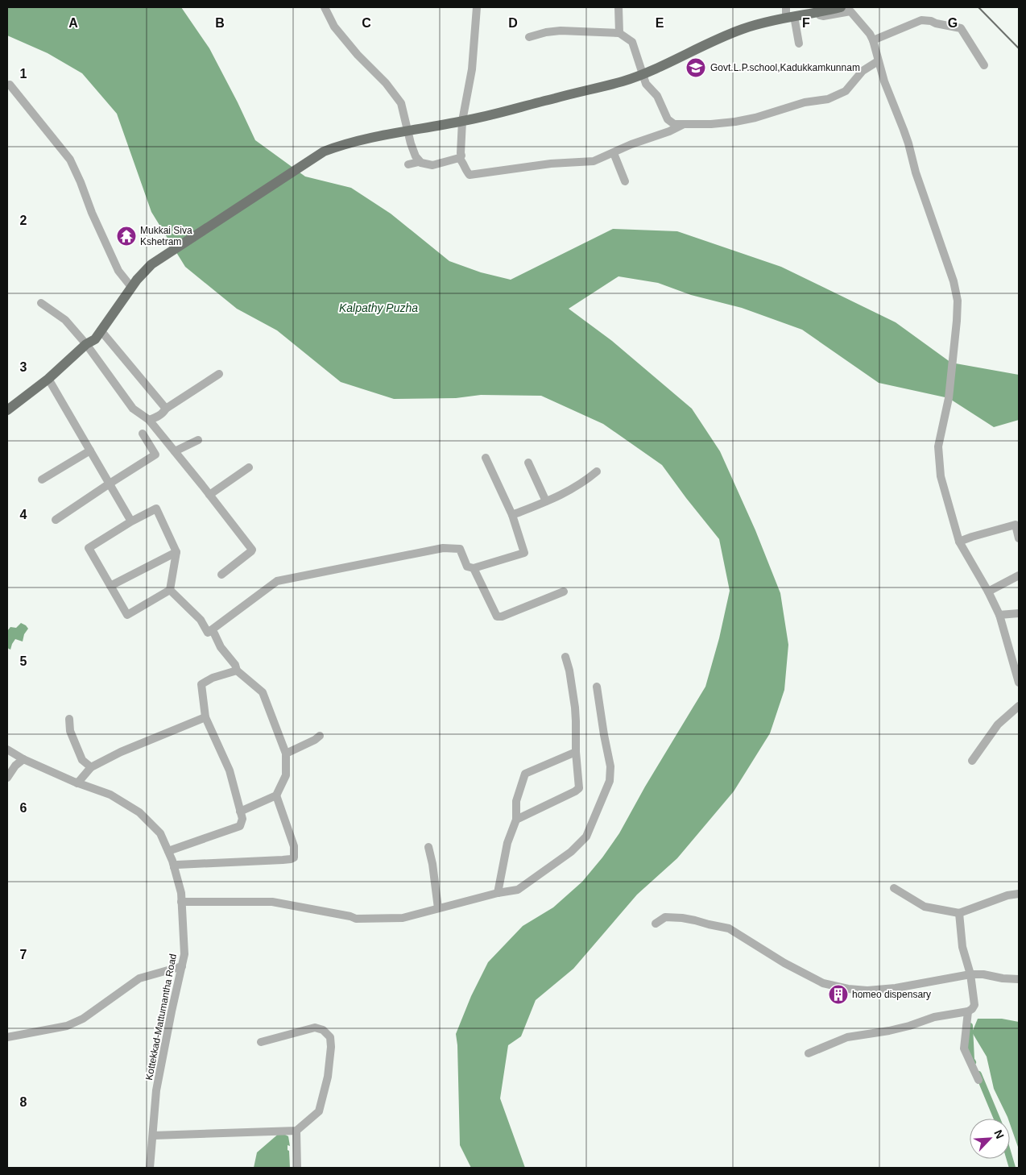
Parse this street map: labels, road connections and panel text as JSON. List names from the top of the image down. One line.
{"streets":{"street":["Kottekkad-Mattumantha Road"]},"water":["Kalpathy Puzha"],"places":{"school or university":["Govt.L.P.school,Kadukkamkunnam"],"temple":["Mukkai Siva Kshetram"],"building":["homeo dispensary"]},"north":"top right","grid":{"columns":["A","B","C","D","E","F","G"],"rows":["1","2","3","4","5","6","7","8"]}}
